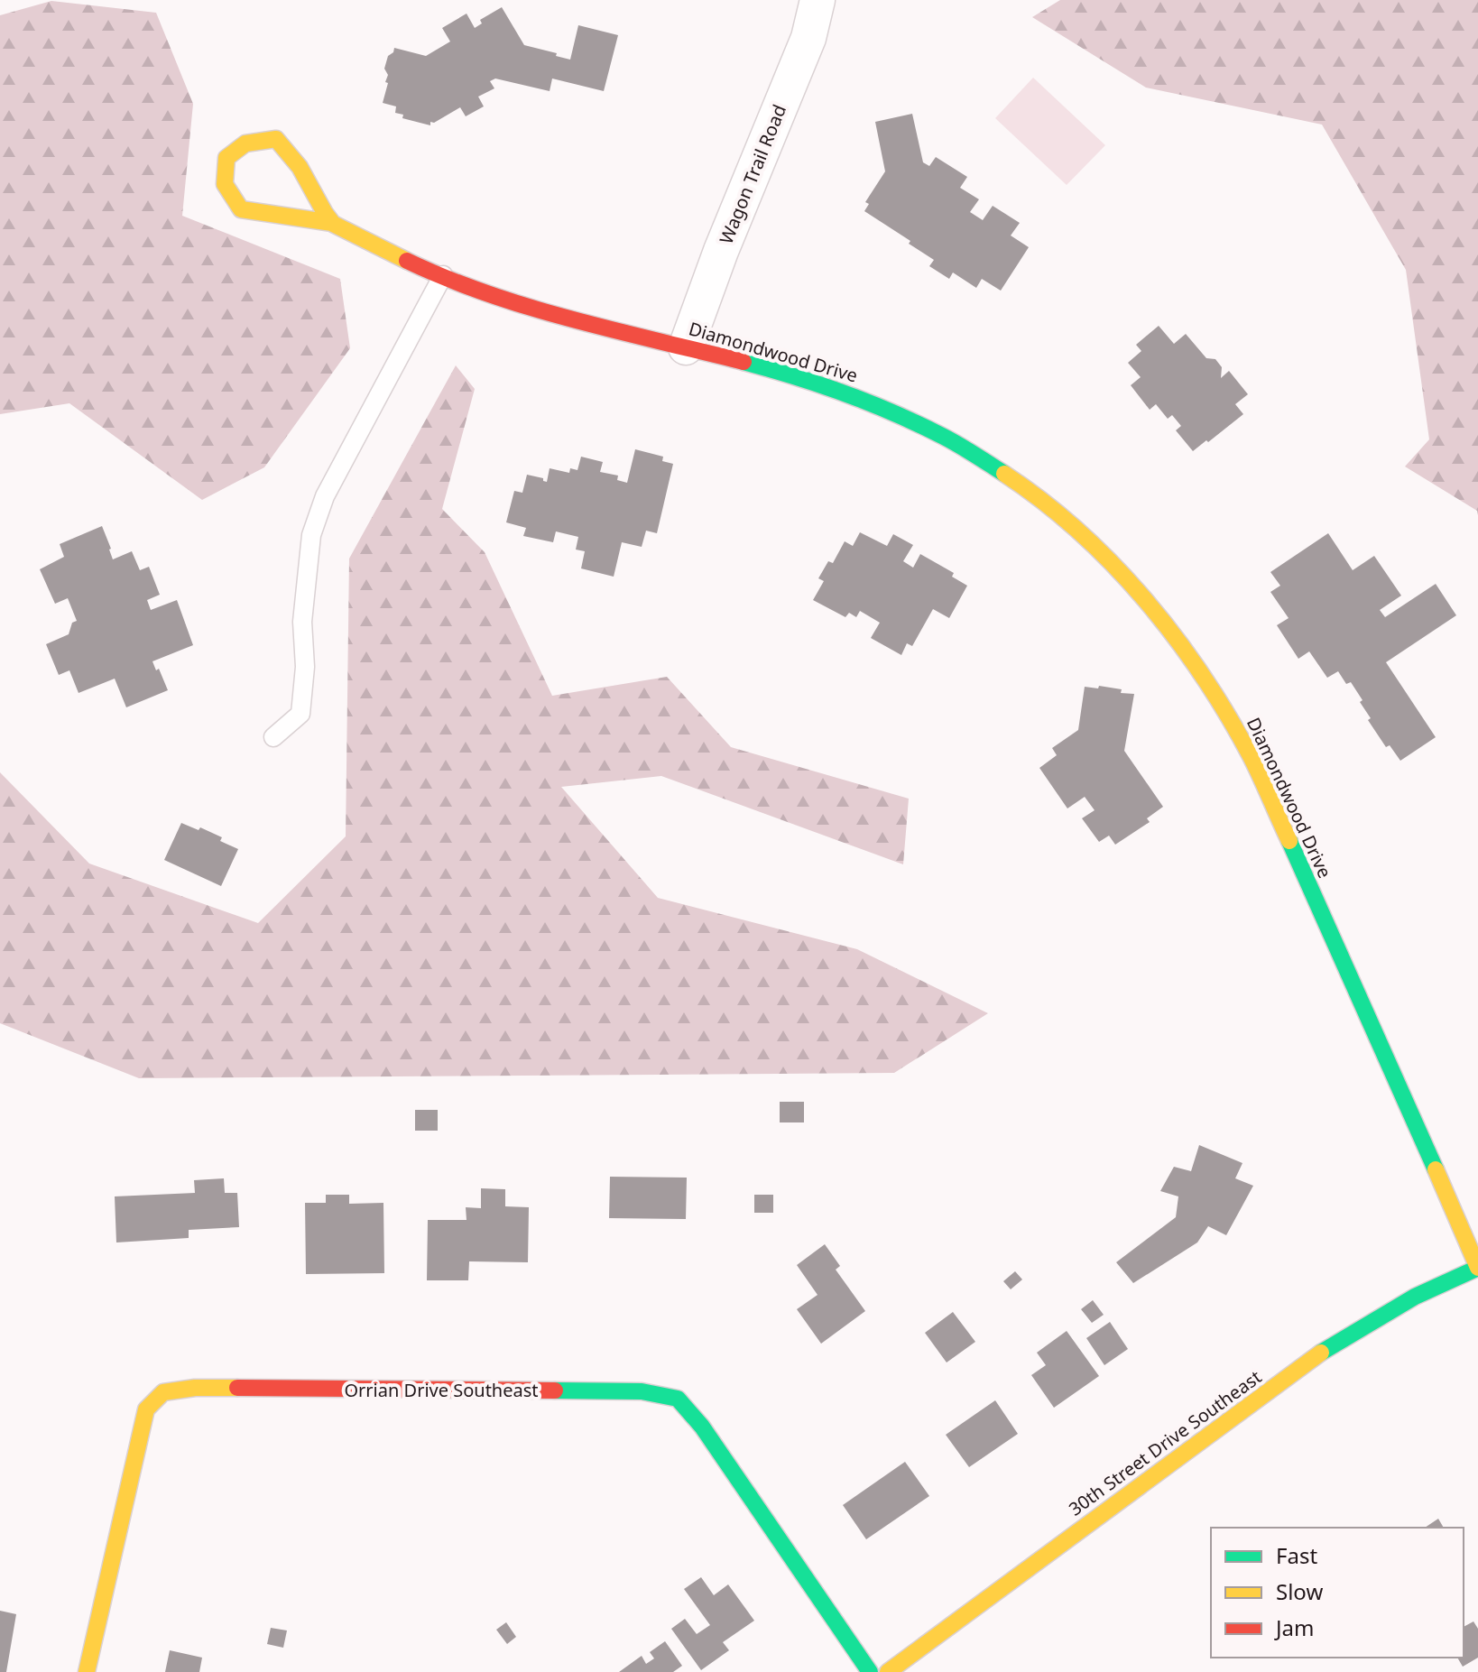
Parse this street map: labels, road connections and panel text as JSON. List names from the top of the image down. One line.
{"streets":{"street":["Wagon Trail Road","Diamondwood Drive","Orrian Drive Southeast","30th Street Drive Southeast"]},"crossings":[["Wagon Trail Road","Diamondwood Drive"],["Diamondwood Drive","30th Street Drive Southeast"]],"legend":["Fast","Slow","Jam"]}
